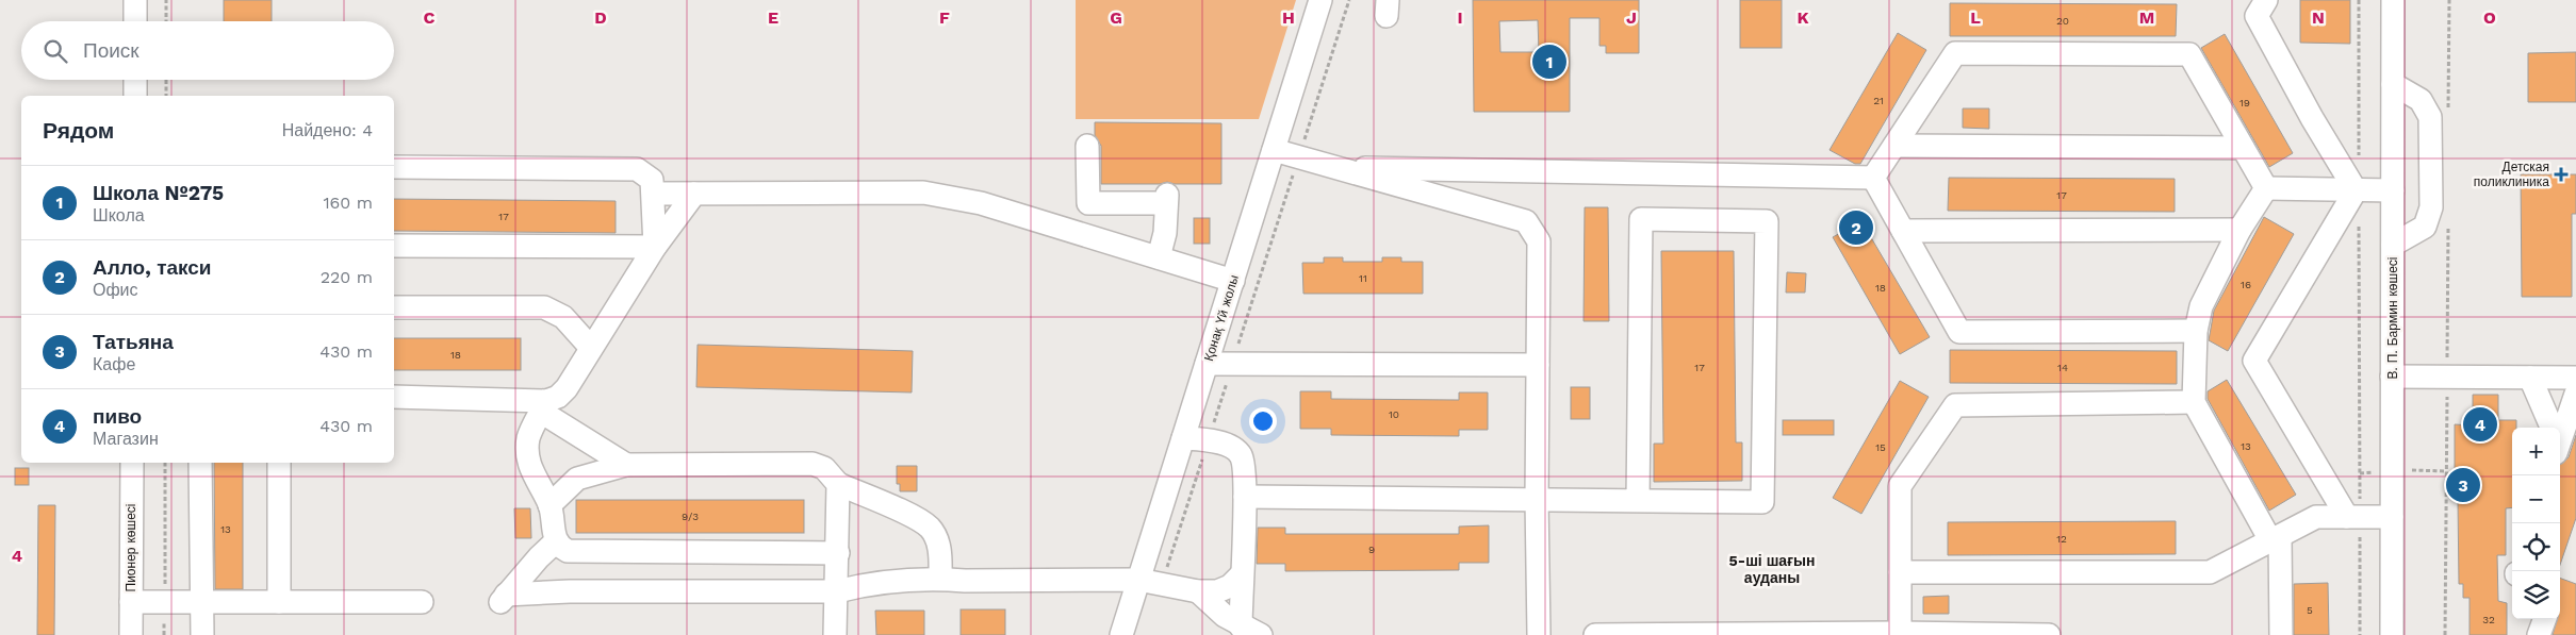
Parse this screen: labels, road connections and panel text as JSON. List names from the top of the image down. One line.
{"streets":{"street":["Қонақ Үй жолы","В. П. Бармин көшесі","Пионер көшесі"]},"districts":["5-ші шағын ауданы"],"places":{"health":["Детская поликлиника"]},"house_numbers":["20","21","19","17","17","11","16","18","18","17","14","10","13","15","9/3","13","12","9","5","32"],"page":{"search":"Поиск","pins":["1","2","4","3"],"heading":["Рядом","Найдено: 4"],"list":[{"mark":"1","name":"Школа №275","note":"Школа","value":"160 m"},{"mark":"2","name":"Алло, такси","note":"Офис","value":"220 m"},{"mark":"3","name":"Татьяна","note":"Кафе","value":"430 m"},{"mark":"4","name":"пиво","note":"Магазин","value":"430 m"}],"map_buttons":["+","−"]},"grid":{"columns":["C","D","E","F","G","H","I","J","K","L","M","N","O"],"rows":["4"]}}
